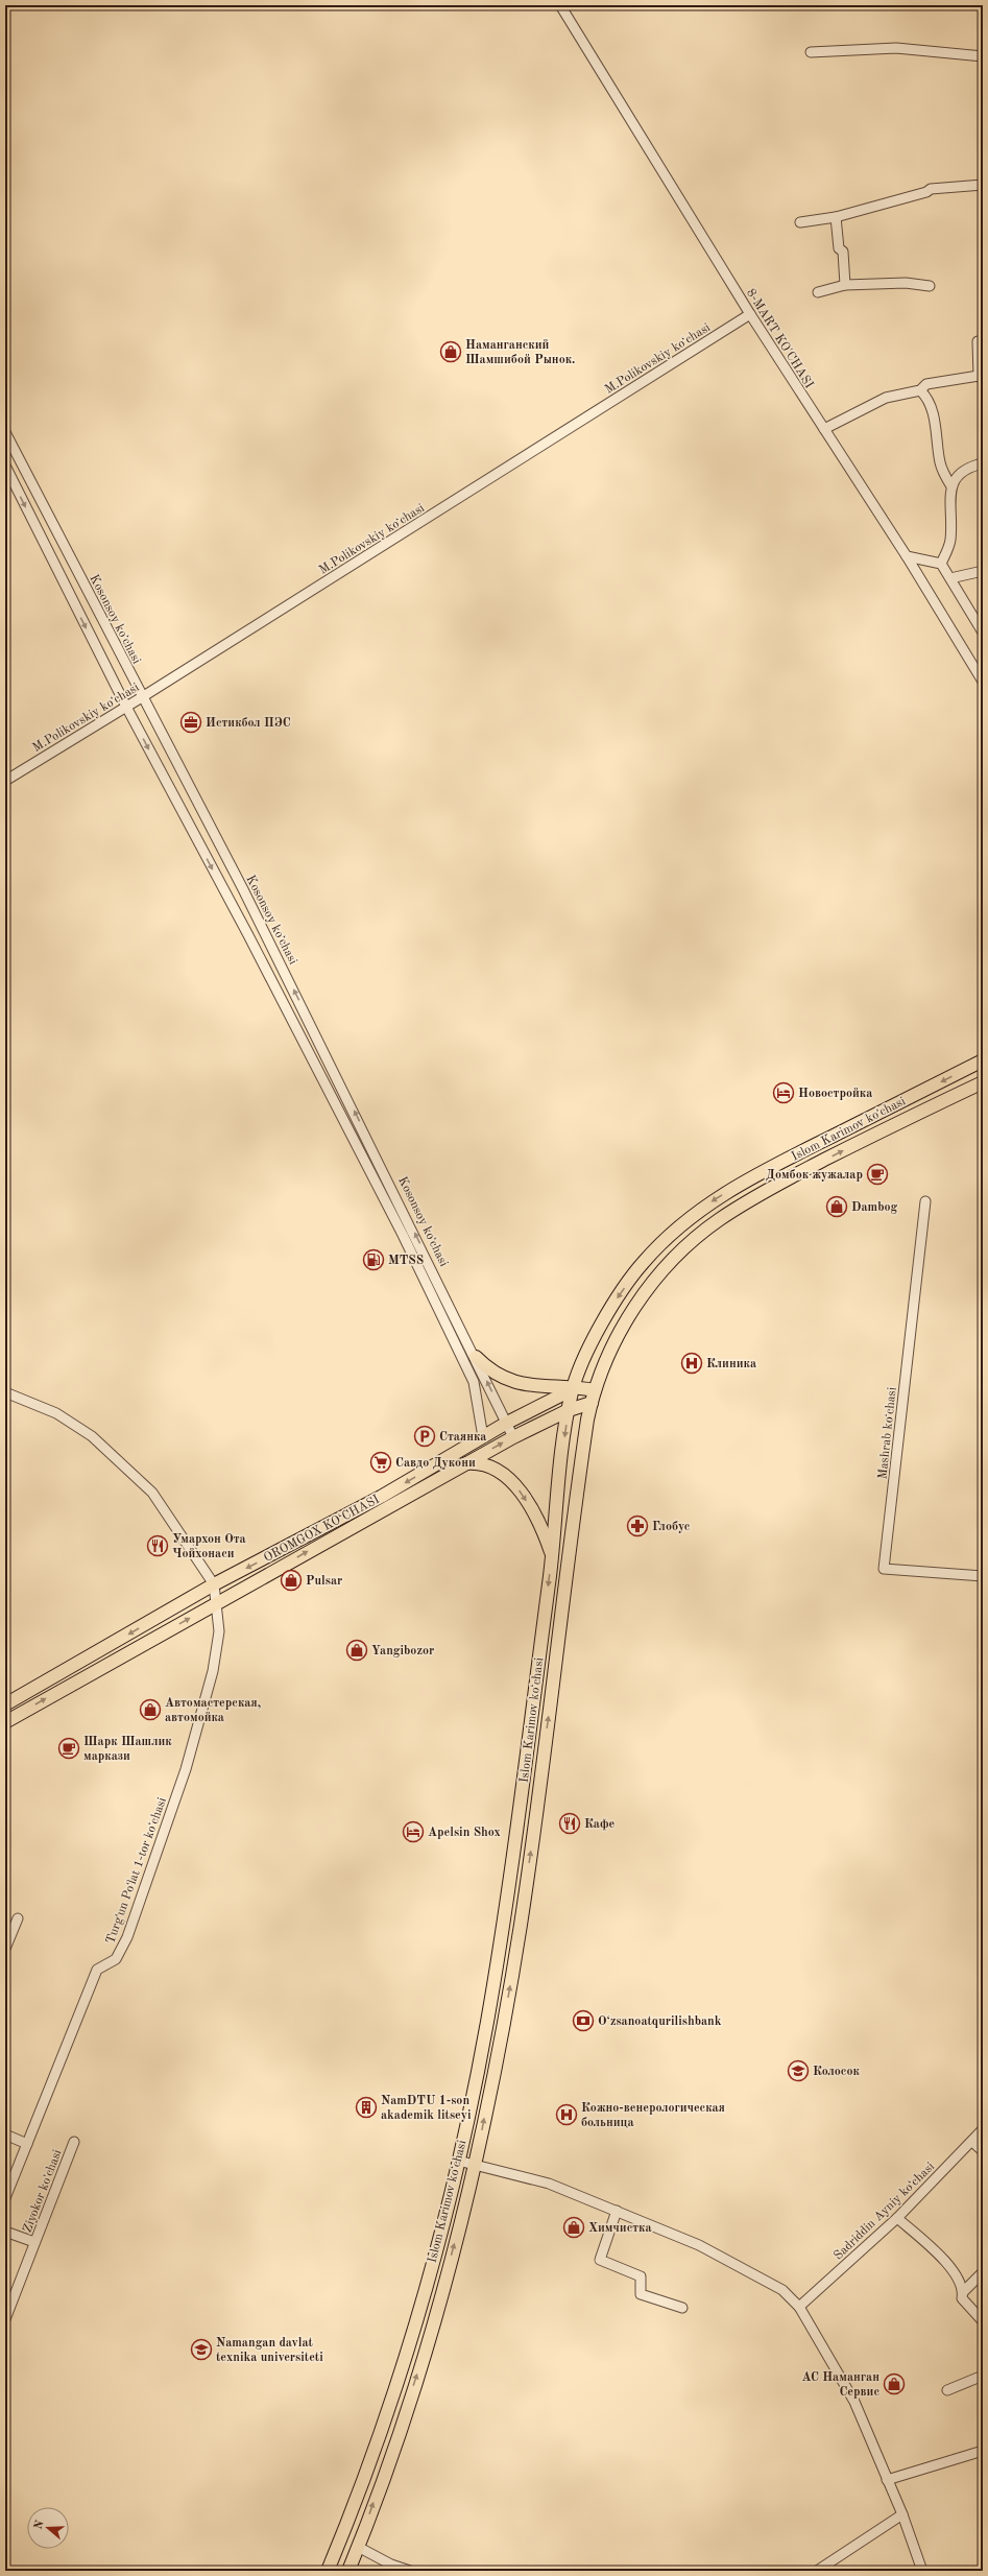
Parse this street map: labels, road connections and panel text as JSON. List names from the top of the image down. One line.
{"streets":{"main road":["Islom Karimov koʻchasi","OROMGOX KO‘CHASI"],"street":["8-MART KO'CHASI","M.Polikovskiy koʻchasi","Kosonsoy koʻchasi","Mashrab koʻchasi","Turgʻun Poʻlat 1-tor koʻchasi","Ziyokor koʻchasi","Sadriddin Ayniy koʻchasi"]},"crossings":[["8-MART KO'CHASI","M.Polikovskiy koʻchasi"],["M.Polikovskiy koʻchasi","Kosonsoy koʻchasi"],["Kosonsoy koʻchasi","OROMGOX KO‘CHASI"],["Islom Karimov koʻchasi","OROMGOX KO‘CHASI"],["OROMGOX KO‘CHASI","Turgʻun Poʻlat 1-tor koʻchasi"]],"places":{"shop":["Наманганский Шамшибой Рынок.","Dambog","Pulsar","Yangibozor","Автомастерская, автомойка","Химчистка","АС Наманган Сервис"],"office":["Истикбол ПЭС"],"hotel":["Новостройка","Apelsin Shox"],"cafe":["Домбок жужалар","Шарк Шашлик маркази"],"fuel station":["MTSS"],"hospital":["Клиника","Кожно-венерологическая больница"],"parking":["Стаянка"],"supermarket":["Савдо Дукони"],"pharmacy":["Глобус"],"restaurant":["Умархон Ота Чойхонаси","Кафе"],"bank":["Oʻzsanoatqurilishbank"],"school or university":["Колосок","Namangan davlat texnika universiteti"],"building":["NamDTU 1-son akademik litseyi"]},"north":"left"}
